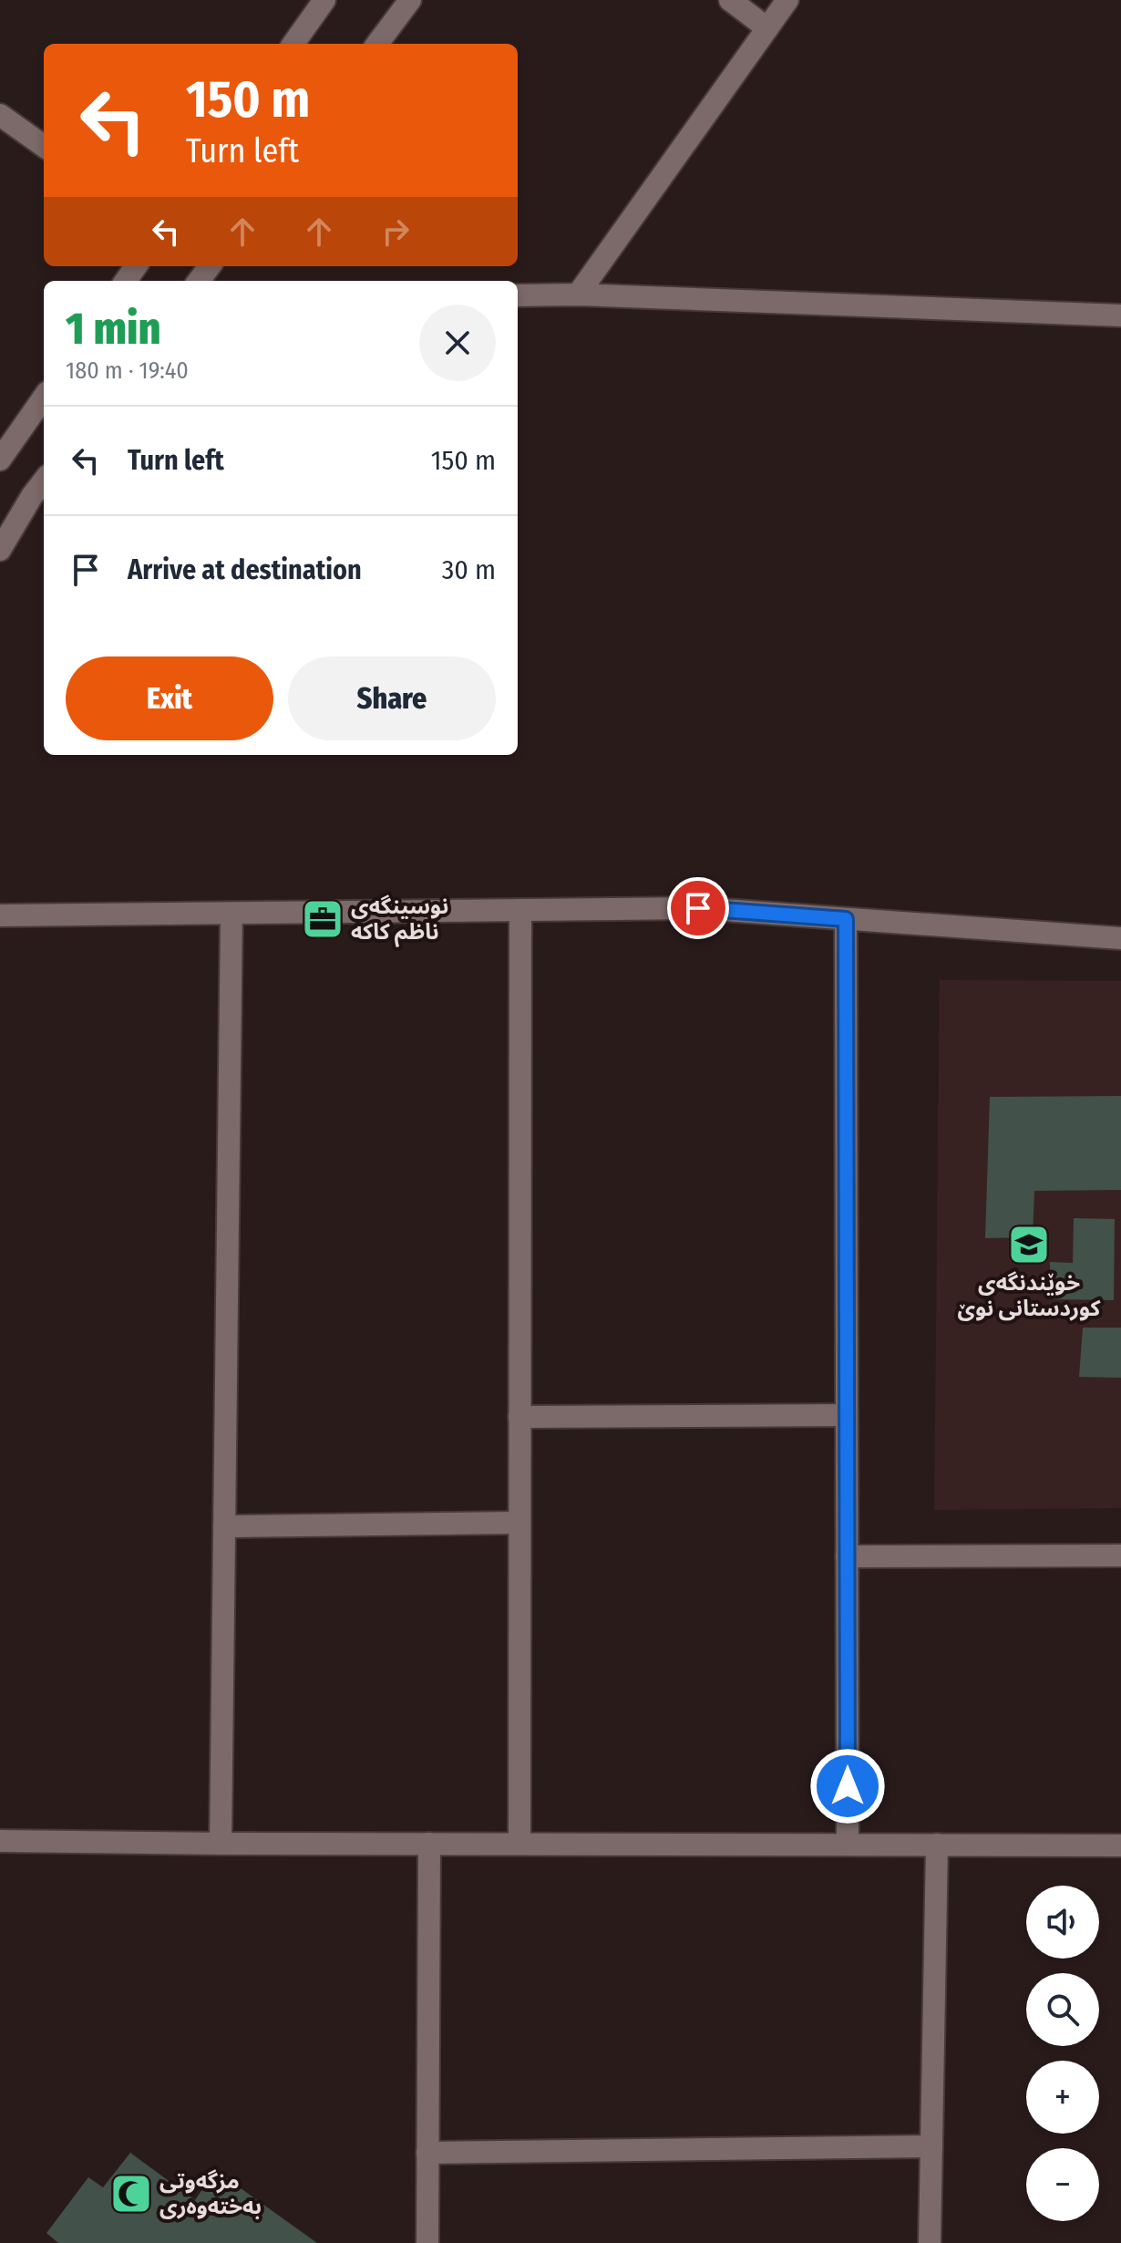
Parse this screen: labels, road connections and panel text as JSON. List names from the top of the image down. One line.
{"places":{"office":["نوسینگەی ناظم کاکە"],"school or university":["خوێندنگەی کوردستانی نوێ"],"mosque":["مزگەوتی بەختەوەری"]},"page":{"turn":["150 m","Turn left"],"heading":["1 min","180 m · 19:40"],"list":[{"name":"Turn left","value":"150 m"},{"name":"Arrive at destination","value":"30 m"}],"buttons":["Exit","Share"],"map_buttons":["+","−"]}}
